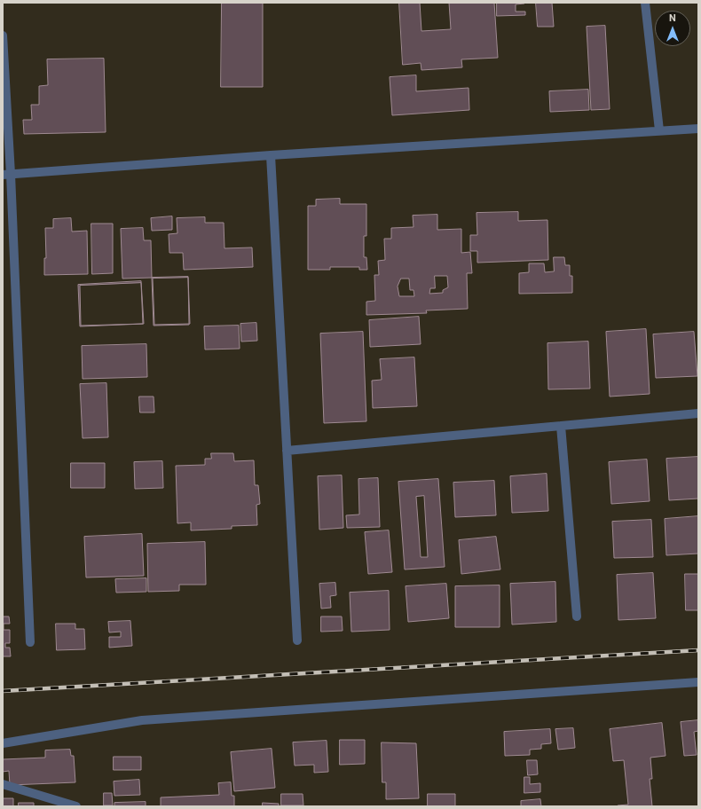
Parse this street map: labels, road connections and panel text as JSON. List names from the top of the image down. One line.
{"north":"top"}
